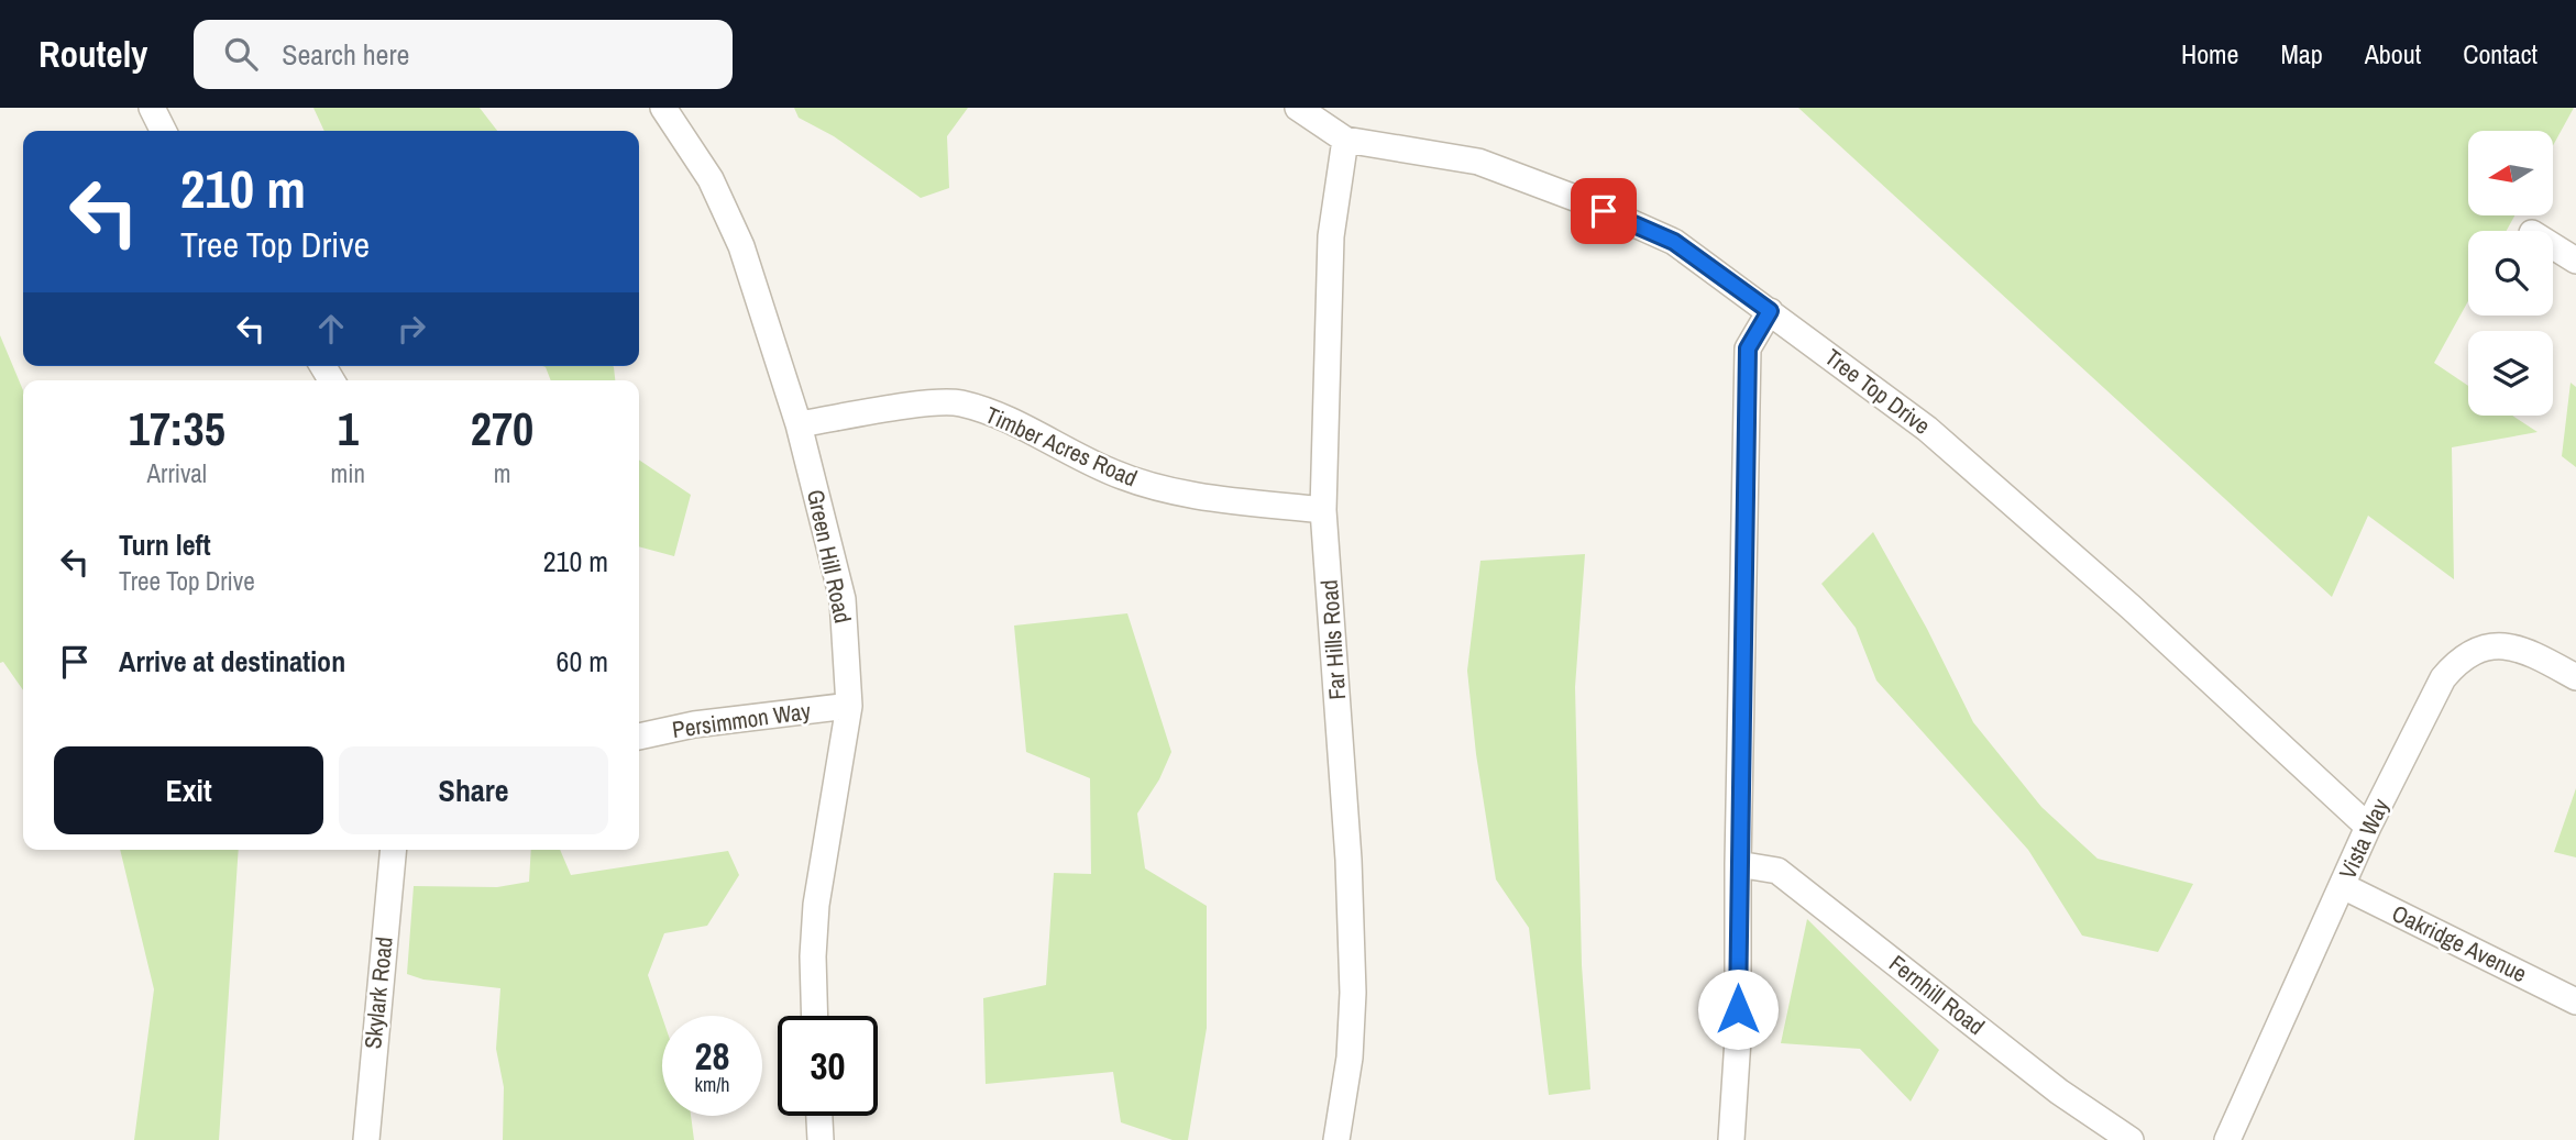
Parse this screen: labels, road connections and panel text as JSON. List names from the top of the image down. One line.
{"streets":{"street":["Tree Top Drive","Timber Acres Road","Green Hill Road","Far Hills Road","Persimmon Way","Vista Way","Oakridge Avenue","Skylark Road","Fernhill Road"]},"crossings":[["Tree Top Drive","Far Hills Road"],["Tree Top Drive","Vista Way"],["Timber Acres Road","Green Hill Road"],["Timber Acres Road","Far Hills Road"],["Green Hill Road","Persimmon Way"],["Vista Way","Oakridge Avenue"]],"north":"left","page":{"header":"Routely","search":"Search here","nav":["Home","Map","About","Contact"],"turn":["210 m","Tree Top Drive"],"eta":["17:35","Arrival","1","min","270","m"],"list":[{"name":"Turn left","note":"Tree Top Drive","value":"210 m"},{"name":"Arrive at destination","value":"60 m"}],"buttons":["Exit","Share"],"speed":"28 km/h","limit":"30"}}
